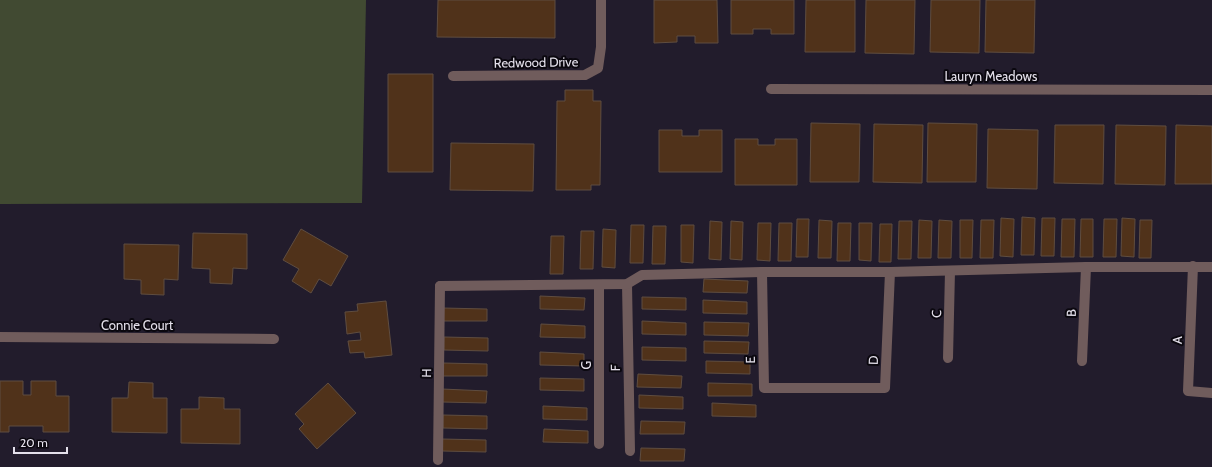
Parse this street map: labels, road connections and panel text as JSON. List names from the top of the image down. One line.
{"streets":{"street":["Redwood Drive","Lauryn Meadows","B","C","Connie Court","A","E","D","G","F","H"]},"crossings":[["E","D"],["G","H"]],"scale_bar":"20 m"}
